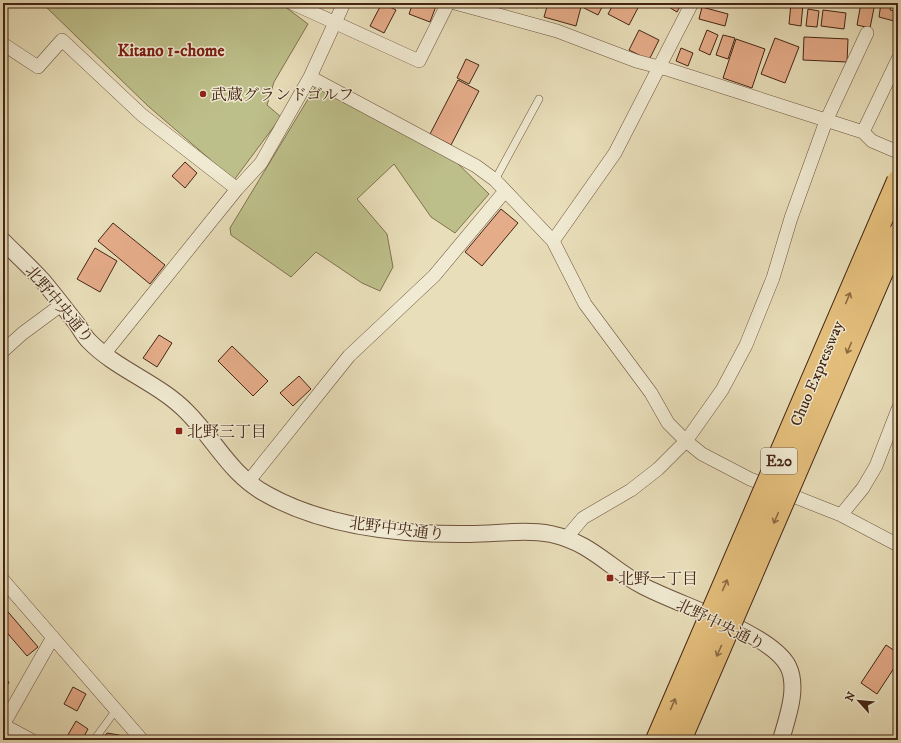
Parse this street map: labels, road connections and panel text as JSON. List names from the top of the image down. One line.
{"streets":{"highway":["Chuo Expressway","E20"],"street":["北野中央通り"]},"districts":["Kitano 1-chome"],"places":{"other":["武蔵グランドゴルフ"],"transit":["北野三丁目","北野一丁目"]},"north":"top left"}
